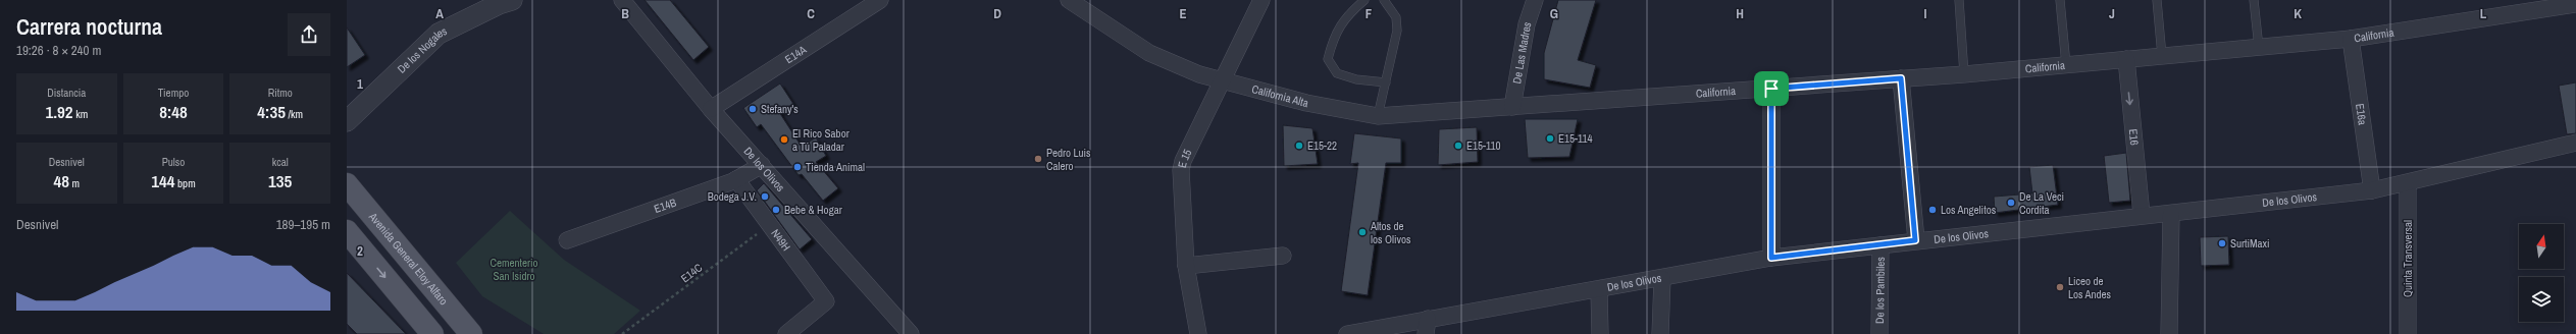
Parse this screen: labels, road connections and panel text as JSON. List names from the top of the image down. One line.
{"streets":{"main road":["Avenida General Eloy Alfaro"],"street":["California","De los Nogales","De Las Madres","E14A","California Alta","E16a","E16","E 15","De los Olivos","E14B","N49H","Quinta Transversal","De los Pambiles"],"path":["E14C"]},"crossings":[["California","De Las Madres"],["California","California Alta"],["California","E16a"],["California","E16"],["De Las Madres","California Alta"],["E14A","De los Olivos"],["California Alta","E 15"],["E16a","De los Olivos"],["E16","De los Olivos"],["De los Olivos","E14B"],["De los Olivos","Quinta Transversal"],["De los Olivos","De los Pambiles"],["E14B","N49H"],["N49H","E14C"]],"one_way":["E16"],"parks":["Cementerio San Isidro"],"places":["Stefany's","E15-114","El Rico Sabor a Tú Paladar","E15-22","E15-110","Pedro Luis Calero","Tienda Animal","Bodega J.V.","De La Veci Cordita","Bebe & Hogar","Los Angelitos","Altos de los Olivos","SurtiMaxi","Liceo de Los Andes"],"north":"top","page":{"heading":["Carrera nocturna","19:26 · 8 × 240 m"],"stats":[["Distancia","1.92 km"],["Tiempo","8:48"],["Ritmo","4:35 /km"],["Desnivel","48 m"],["Pulso","144 bpm"],["kcal","135"]],"chart":["Desnivel","189–195 m"]},"grid":{"columns":["A","B","C","D","E","F","G","H","I","J","K","L"],"rows":["1","2"]}}
